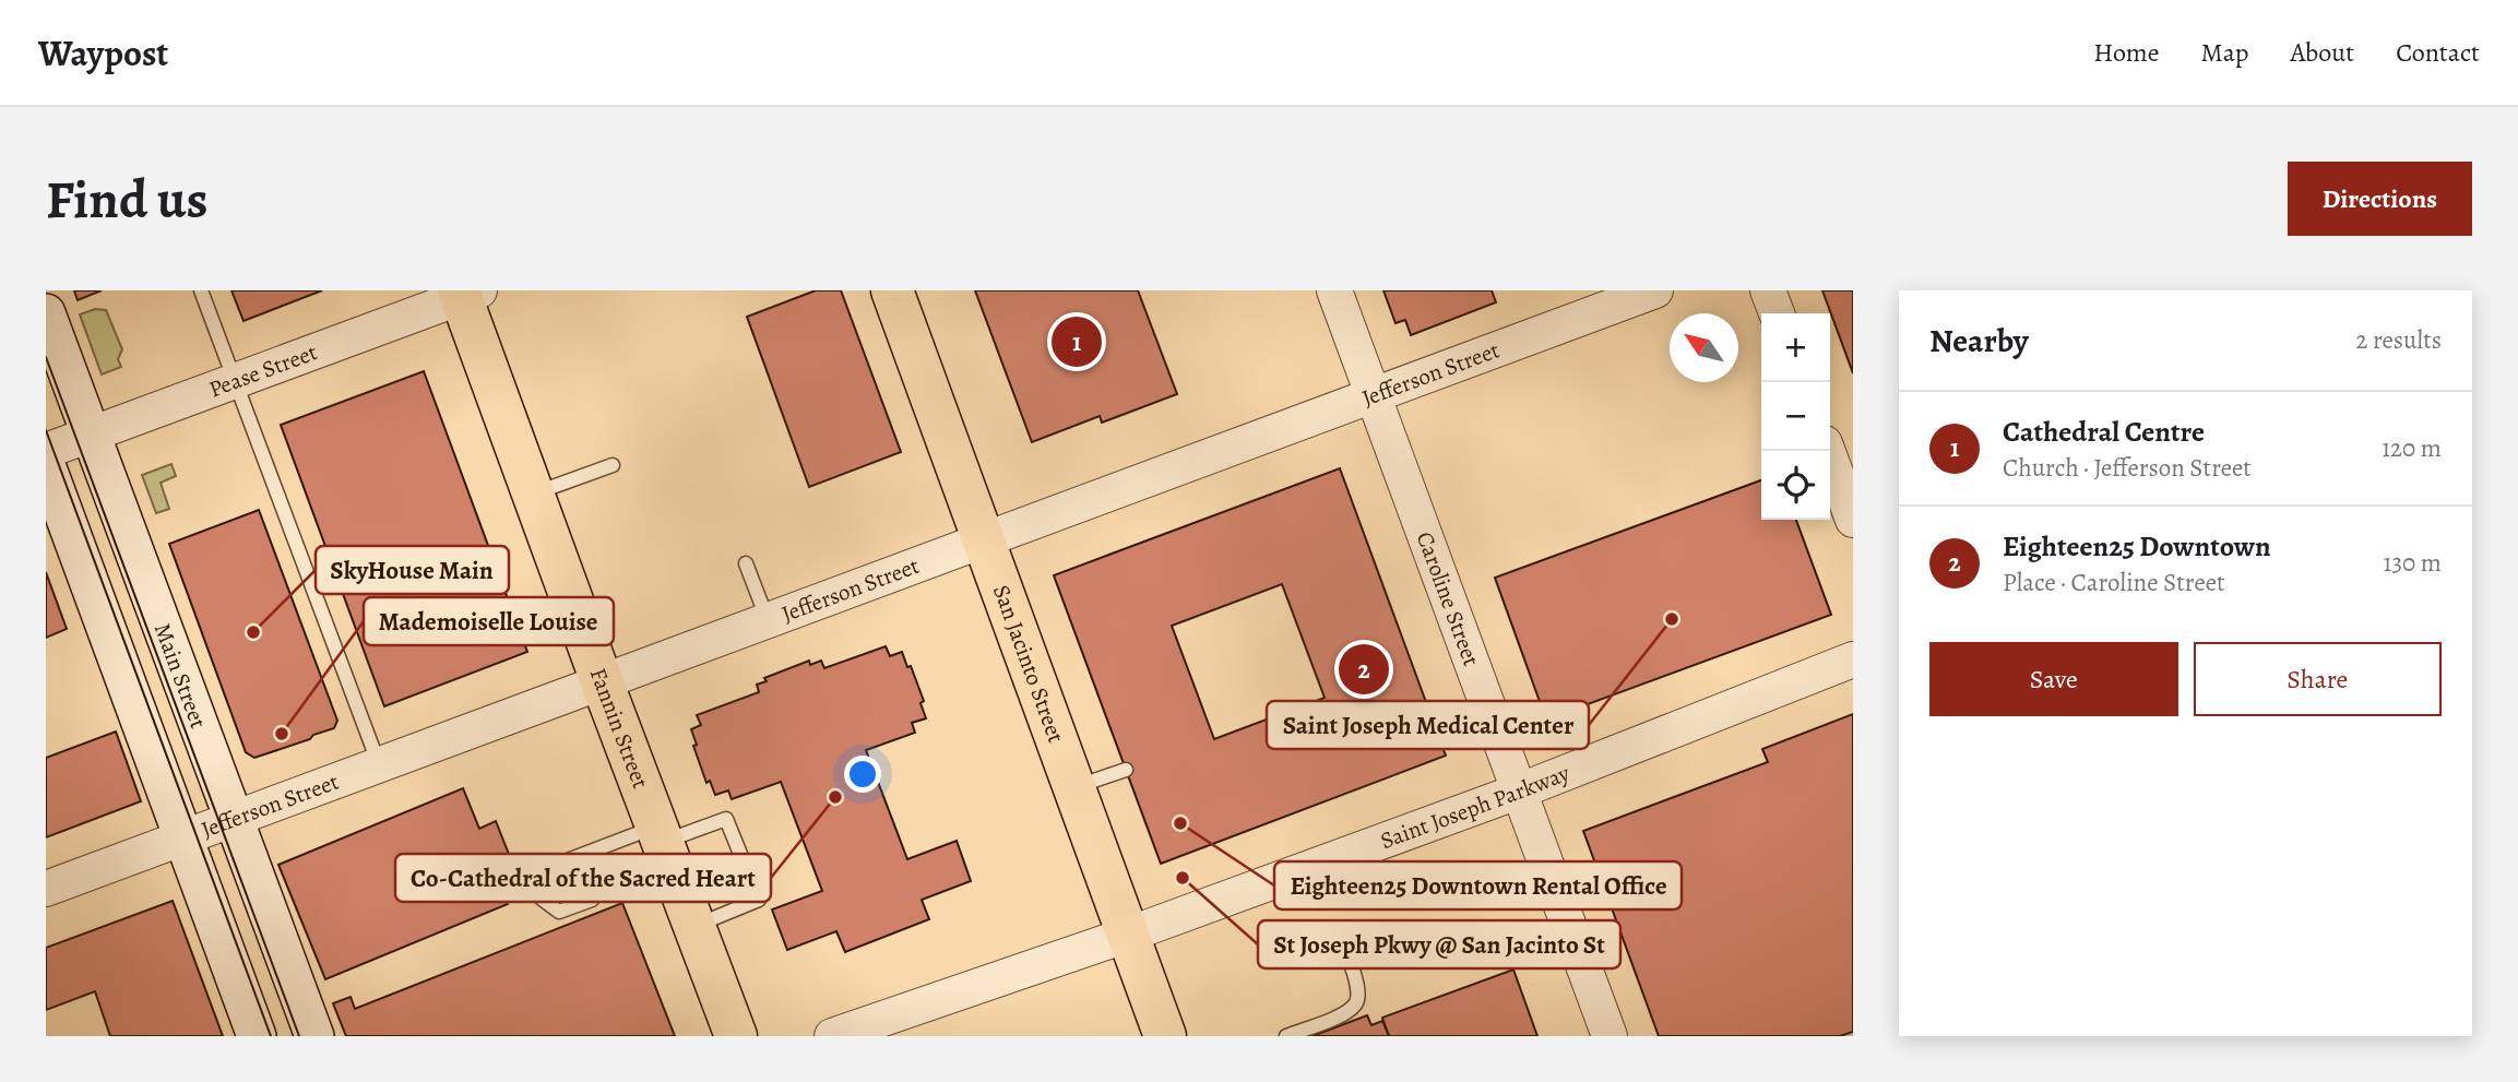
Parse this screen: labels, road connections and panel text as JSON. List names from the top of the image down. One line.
{"streets":{"main road":["San Jacinto Street","Main Street","Fannin Street"],"street":["Pease Street","Jefferson Street","Caroline Street","Saint Joseph Parkway"]},"crossings":[["Pease Street","Main Street"],["Pease Street","Fannin Street"],["Jefferson Street","Caroline Street"],["Jefferson Street","San Jacinto Street"],["Jefferson Street","Main Street"],["Jefferson Street","Fannin Street"],["Caroline Street","Saint Joseph Parkway"],["San Jacinto Street","Saint Joseph Parkway"]],"places":["Saint Joseph Medical Center","SkyHouse Main","Mademoiselle Louise","Co-Cathedral of the Sacred Heart","Eighteen25 Downtown Rental Office","St Joseph Pkwy @ San Jacinto St"],"north":"top left","page":{"header":"Waypost","nav":["Home","Map","About","Contact"],"buttons":["Directions",["Save","Share"]],"title":"Find us","heading":["Nearby","2 results"],"pins":["1","2"],"map_buttons":["+","−"],"list":[{"mark":"1","name":"Cathedral Centre","note":"Church · Jefferson Street","value":"120 m"},{"mark":"2","name":"Eighteen25 Downtown","note":"Place · Caroline Street","value":"130 m"}]}}
